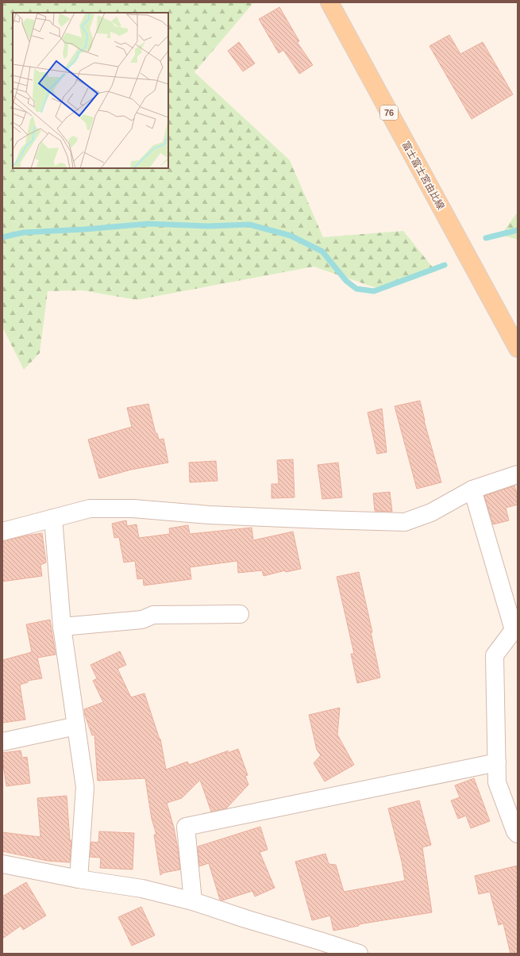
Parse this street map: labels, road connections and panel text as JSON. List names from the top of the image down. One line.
{"streets":{"main road":["76","富士富士宮由比線"]}}
